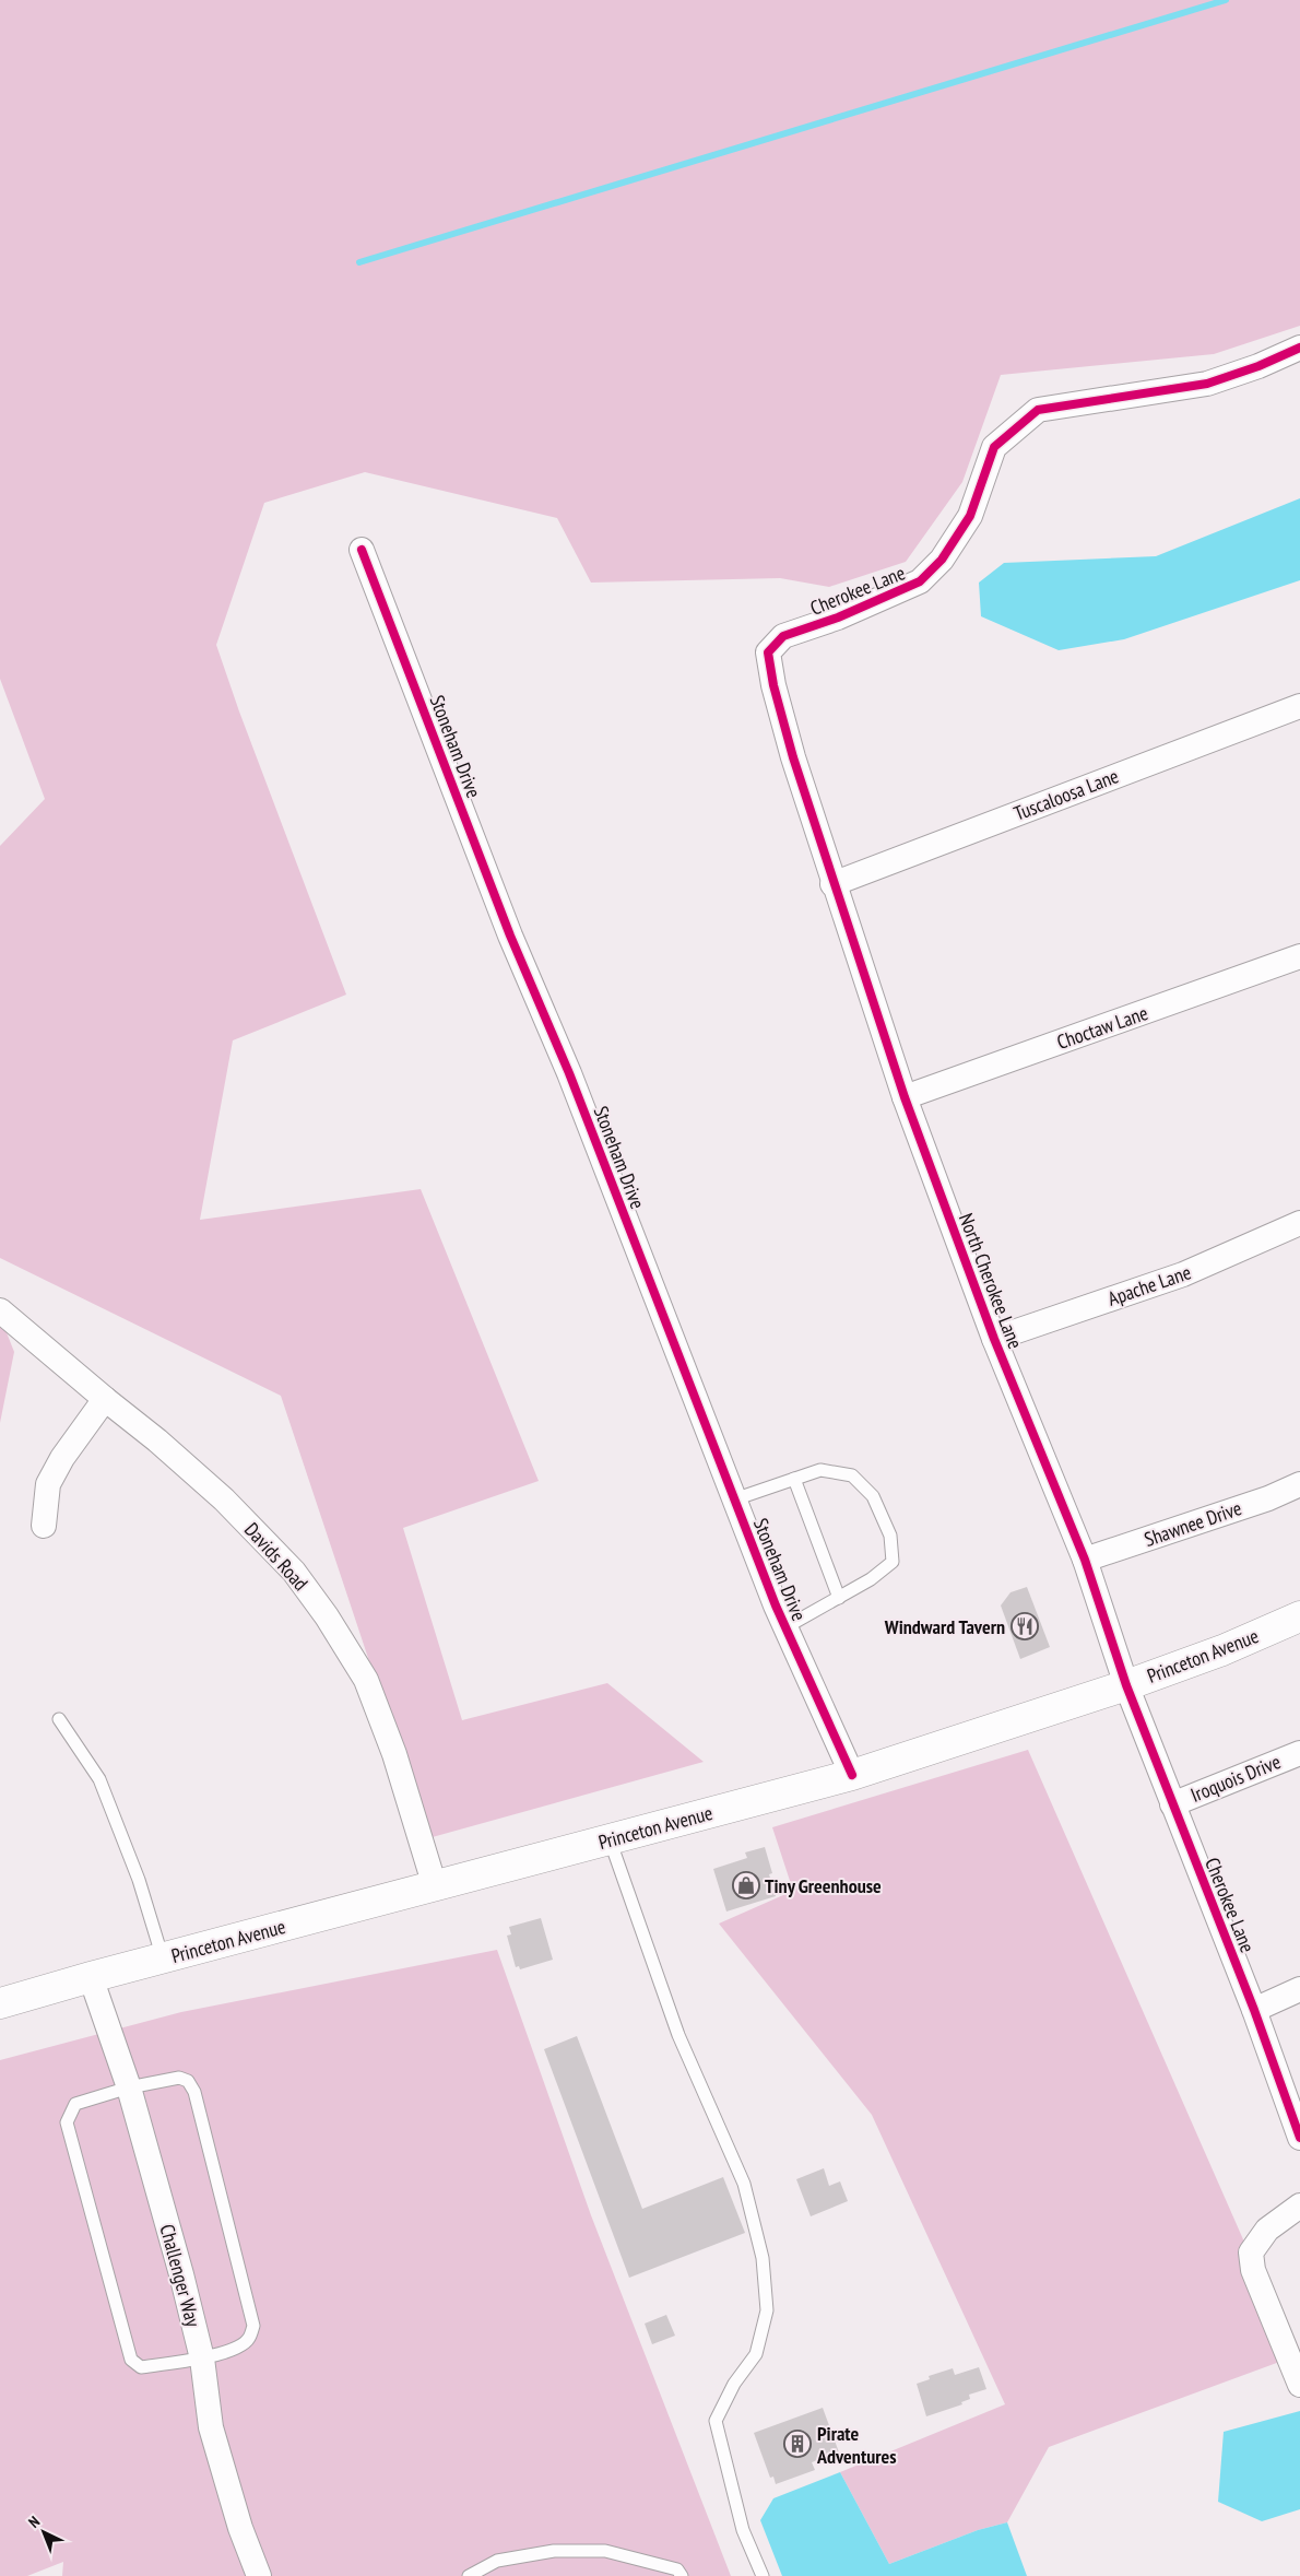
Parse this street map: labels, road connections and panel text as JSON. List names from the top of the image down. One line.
{"streets":{"main road":["Princeton Avenue"],"street":["Cherokee Lane","Stoneham Drive","Tuscaloosa Lane","Choctaw Lane","North Cherokee Lane","Apache Lane","Shawnee Drive","Davids Road","Iroquois Drive","Challenger Way"]},"crossings":[["Cherokee Lane","Tuscaloosa Lane"],["Cherokee Lane","North Cherokee Lane"],["Cherokee Lane","Princeton Avenue"],["Cherokee Lane","Iroquois Drive"],["Stoneham Drive","Princeton Avenue"],["Tuscaloosa Lane","North Cherokee Lane"],["Choctaw Lane","North Cherokee Lane"],["North Cherokee Lane","Apache Lane"],["North Cherokee Lane","Shawnee Drive"],["North Cherokee Lane","Princeton Avenue"],["Davids Road","Princeton Avenue"],["Princeton Avenue","Challenger Way"]],"places":{"restaurant":["Windward Tavern"],"shop":["Tiny Greenhouse"],"building":["Pirate Adventures"]},"north":"top left"}
